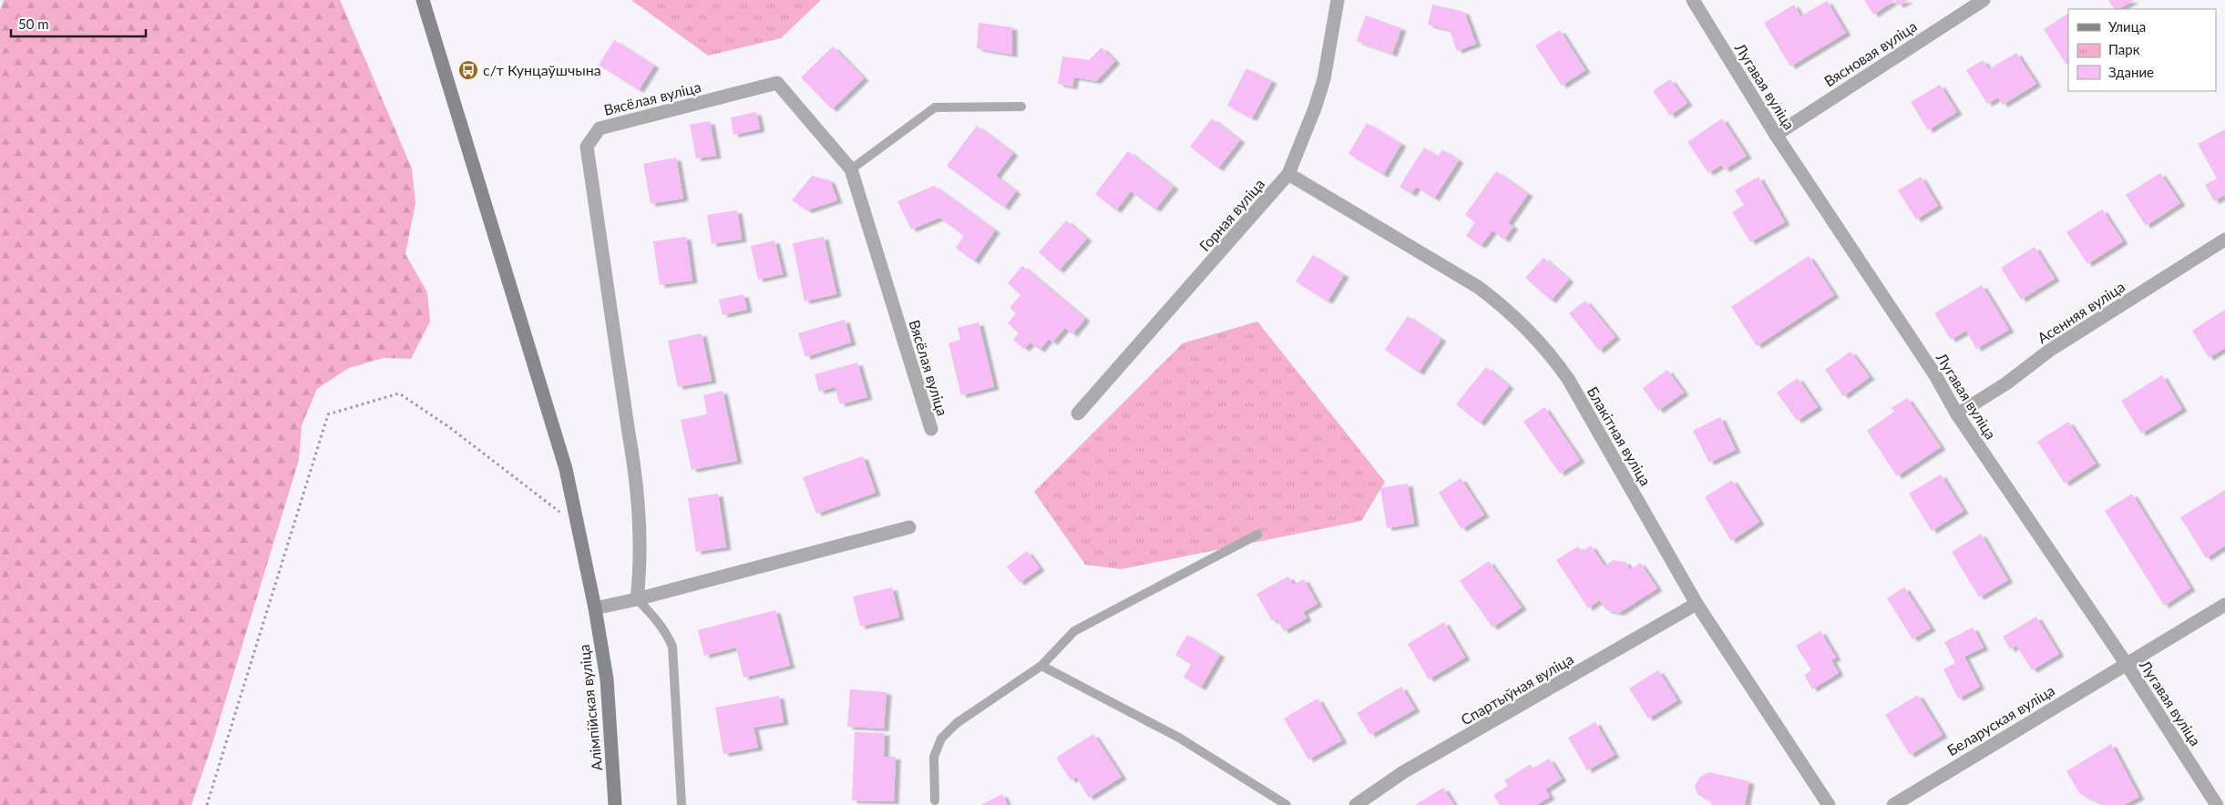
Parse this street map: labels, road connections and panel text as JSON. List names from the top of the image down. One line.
{"streets":{"street":["Вясновая вуліца","Лугавая вуліца","Вясёлая вуліца","Горная вуліца","Асенняя вуліца","Блакітная вуліца","Спартыўная вуліца","Алімпійская вуліца","Беларуская вуліца"]},"crossings":[["Вясновая вуліца","Лугавая вуліца"],["Лугавая вуліца","Асенняя вуліца"],["Лугавая вуліца","Беларуская вуліца"],["Горная вуліца","Блакітная вуліца"],["Блакітная вуліца","Спартыўная вуліца"]],"places":{"bus stop":["с/т Кунцаўшчына"]},"legend":["Улица","Парк","Здание"],"scale_bar":"50 m"}
